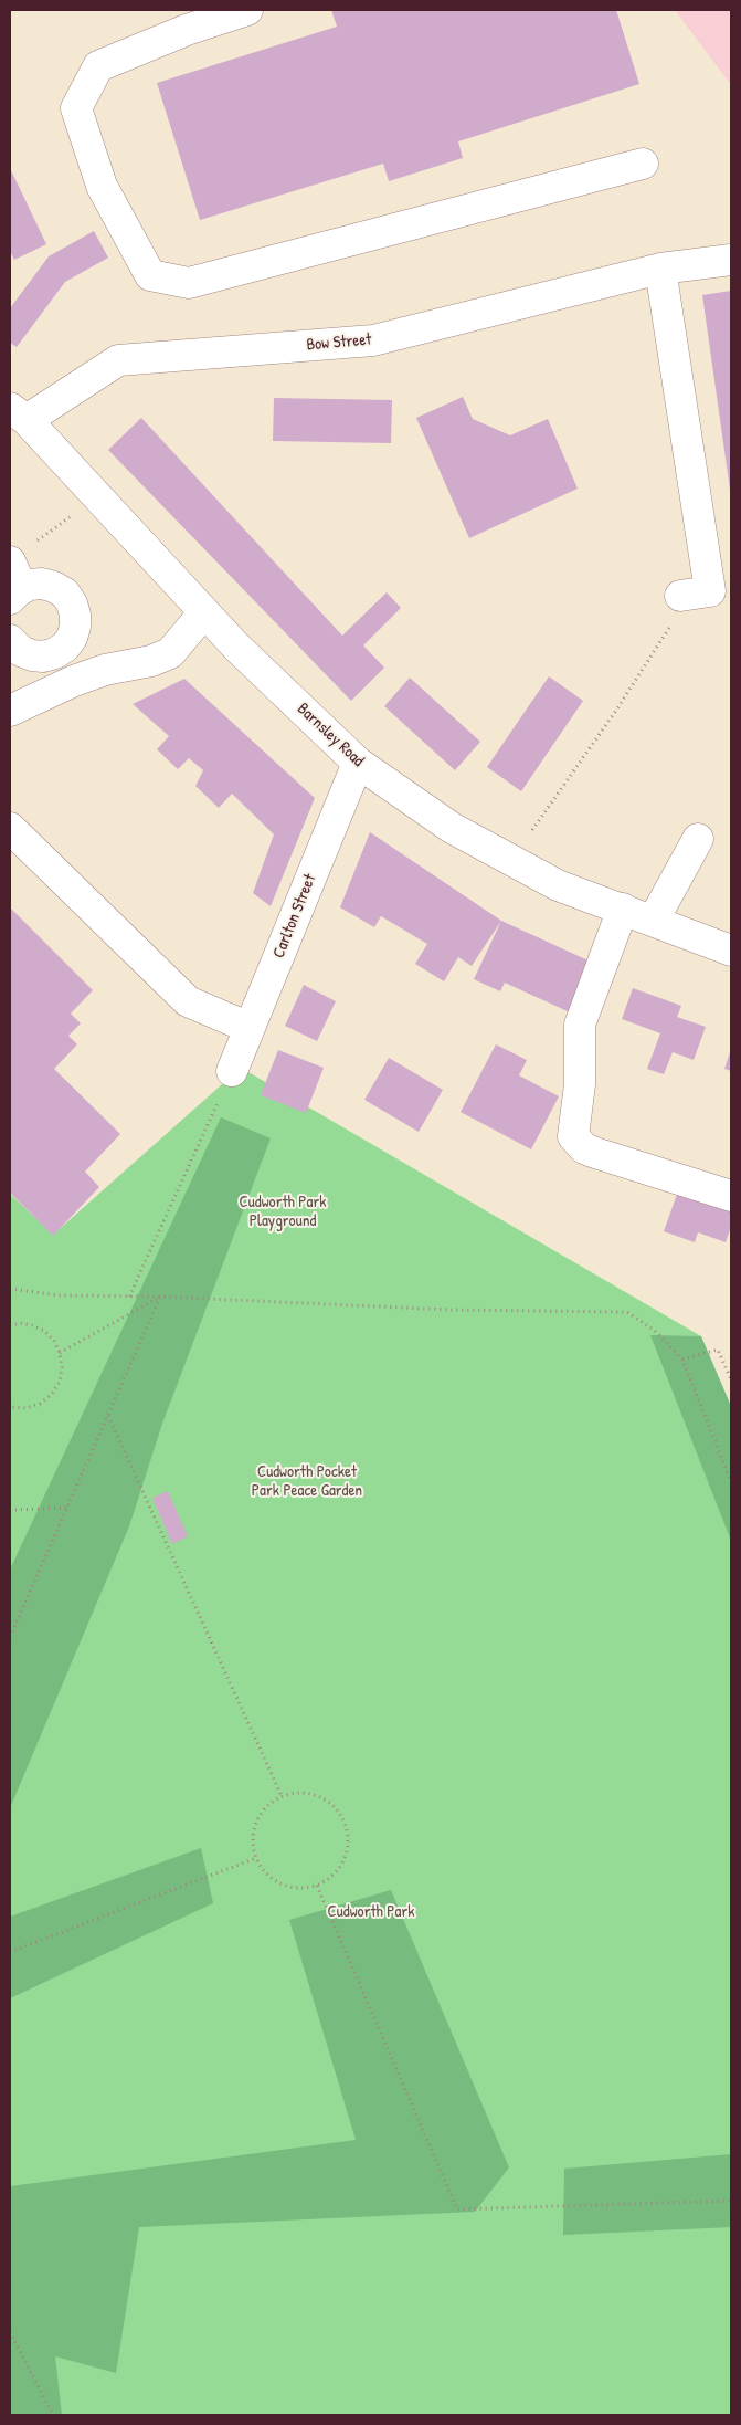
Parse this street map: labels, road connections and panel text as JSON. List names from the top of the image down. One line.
{"streets":{"street":["Bow Street","Barnsley Road","Carlton Street"]},"crossings":[["Bow Street","Barnsley Road"],["Barnsley Road","Carlton Street"]],"parks":["Cudworth Park Playground","Cudworth Pocket Park Peace Garden","Cudworth Park"]}
